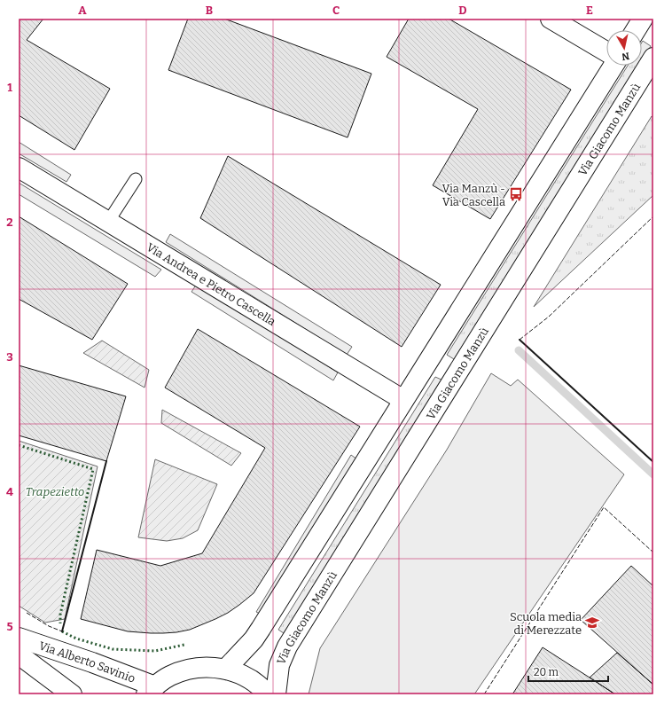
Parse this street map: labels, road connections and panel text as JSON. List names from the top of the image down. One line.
{"streets":{"street":["Via Giacomo Manzù","Via Andrea e Pietro Cascella","Via Alberto Savinio"]},"parks":["Trapezietto"],"places":{"bus stop":["Via Manzù - Via Cascella"],"school or university":["Scuola media di Merezzate"]},"scale_bar":"20 m","north":"bottom","grid":{"columns":["A","B","C","D","E"],"rows":["1","2","3","4","5"]}}
